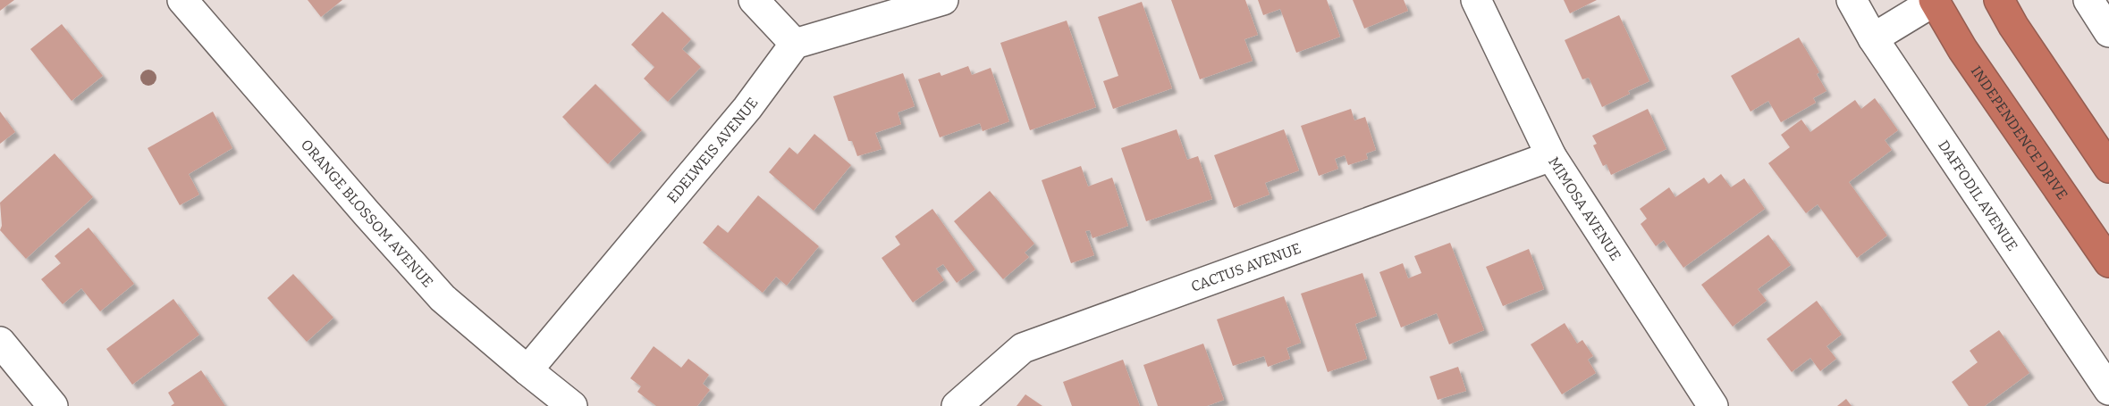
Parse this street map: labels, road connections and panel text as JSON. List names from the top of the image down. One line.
{"streets":{"highway":["INDEPENDENCE DRIVE"],"street":["EDELWEIS AVENUE","DAFFODIL AVENUE","MIMOSA AVENUE","ORANGE BLOSSOM AVENUE","CACTUS AVENUE"]},"crossings":[["EDELWEIS AVENUE","ORANGE BLOSSOM AVENUE"],["MIMOSA AVENUE","CACTUS AVENUE"]]}
